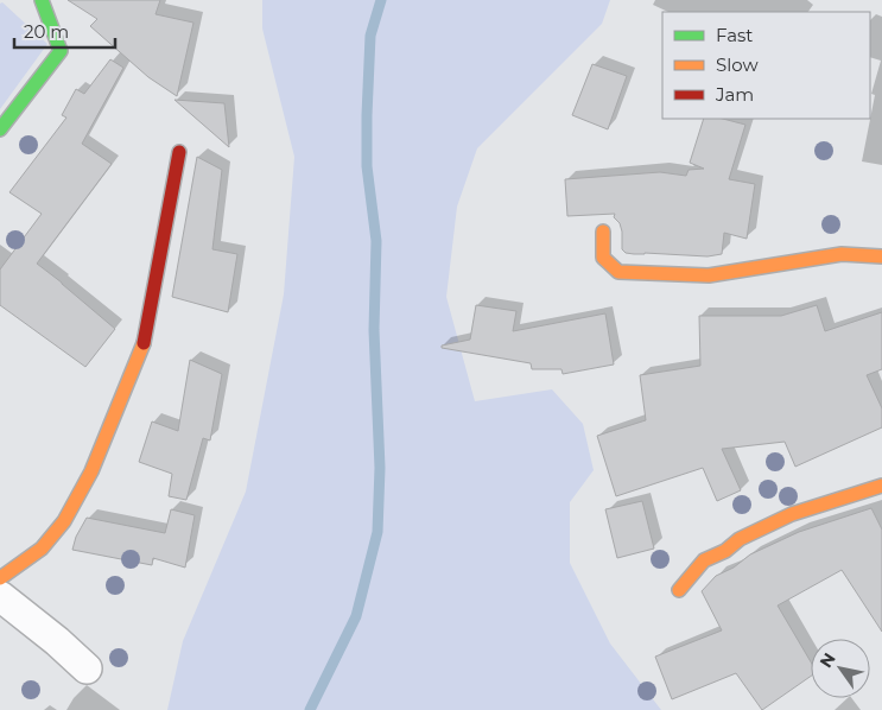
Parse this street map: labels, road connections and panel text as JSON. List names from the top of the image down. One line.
{"legend":["Fast","Slow","Jam"],"scale_bar":"20 m","north":"top left"}
